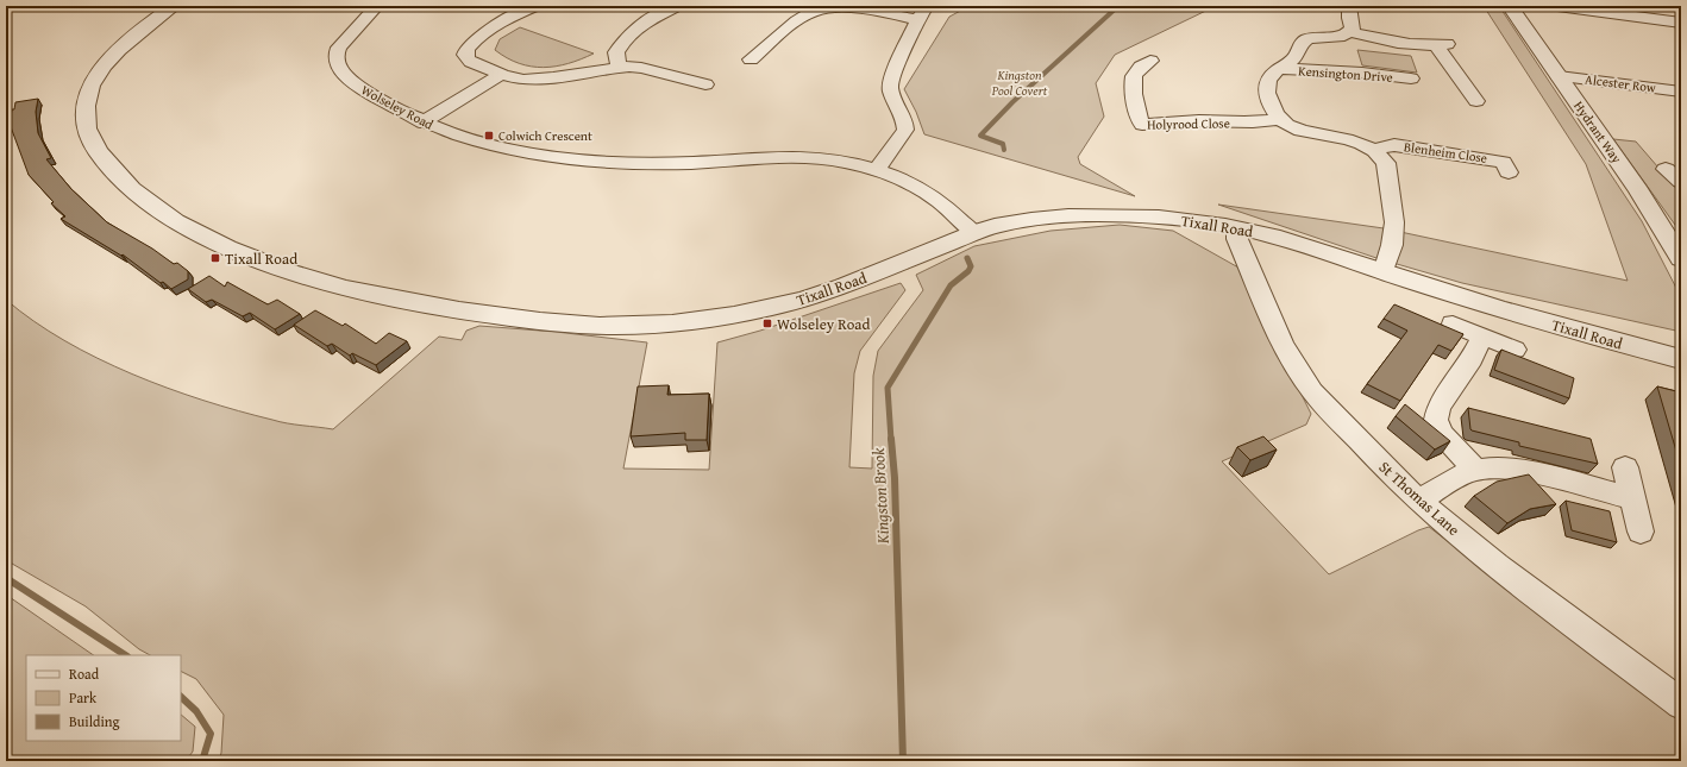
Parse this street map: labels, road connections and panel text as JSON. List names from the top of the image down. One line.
{"streets":{"street":["Kensington Drive","Alcester Row","Wolseley Road","Holyrood Close","Hydrant Way","Blenheim Close","Tixall Road","St Thomas Lane"]},"crossings":[["Kensington Drive","Holyrood Close"],["Alcester Row","Hydrant Way"],["Wolseley Road","Tixall Road"],["Tixall Road","St Thomas Lane"]],"water":["Kingston Brook"],"parks":["Kingston Pool Covert"],"places":{"transit":["Colwich Crescent","Tixall Road","Wolseley Road"]},"legend":["Road","Park","Building"]}
